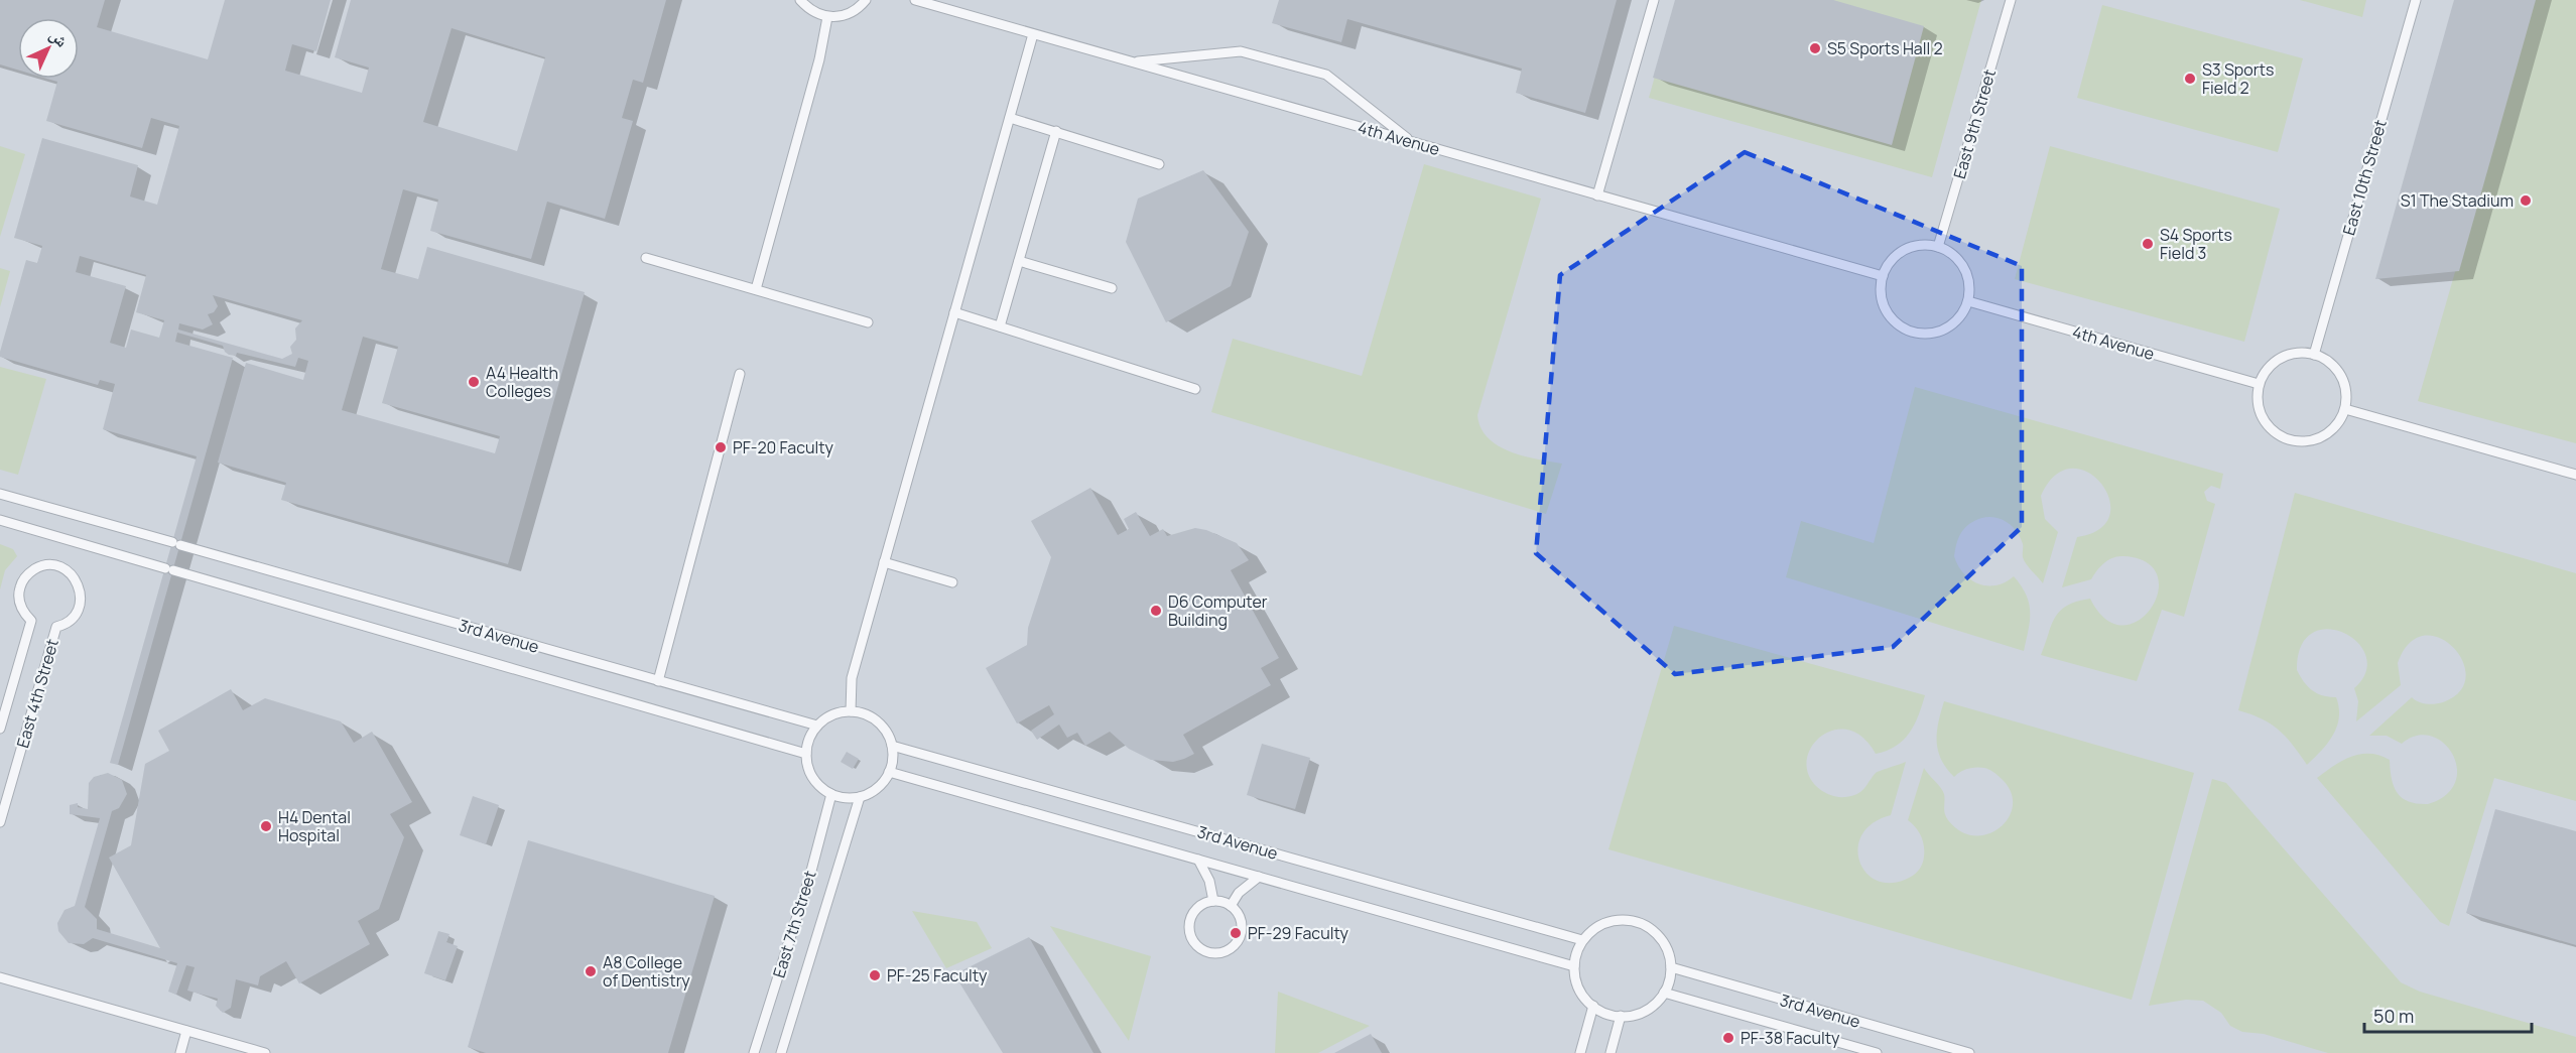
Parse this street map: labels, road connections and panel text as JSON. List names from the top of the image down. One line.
{"streets":{"lane":["East 9th Street","4th Avenue","East 10th Street","3rd Avenue","East 4th Street","East 7th Street"]},"crossings":[["East 9th Street","4th Avenue"],["4th Avenue","East 10th Street"],["3rd Avenue","East 7th Street"]],"places":["S5 Sports Hall 2","S3 Sports Field 2","S1 The Stadium","S4 Sports Field 3","A4 Health Colleges","PF-20 Faculty","D6 Computer Building","H4 Dental Hospital","PF-29 Faculty","A8 College of Dentistry","PF-25 Faculty","PF-38 Faculty"],"scale_bar":"50 m","north":"top right"}
